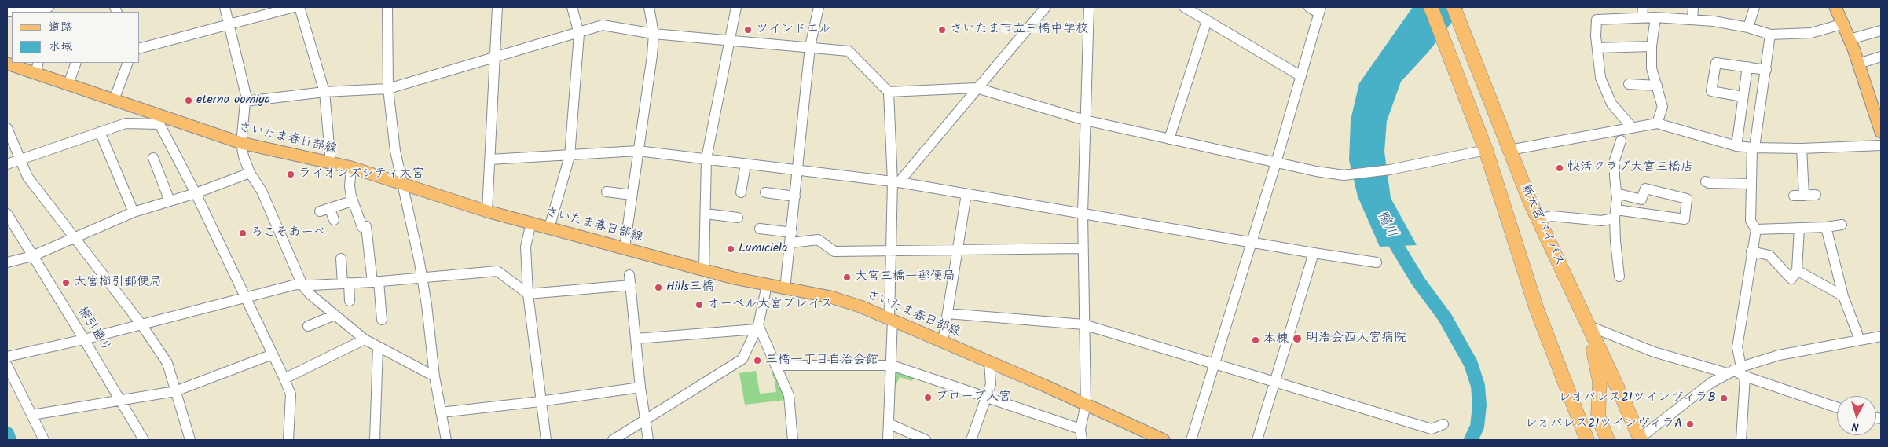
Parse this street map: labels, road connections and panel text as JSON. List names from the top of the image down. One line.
{"streets":{"highway":["新大宮バイパス"],"main road":["さいたま春日部線"],"street":["櫛引通り"]},"water":["鴨川"],"places":["ツインドエル","さいたま市立三橋中学校","eterno oomiya","快活クラブ大宮三橋店","ライオンズシティ大宮","ろこそあーべ","Lumicielo","大宮三橋一郵便局","大宮櫛引郵便局","Hills三橋","オーベル大宮プレイス","明浩会西大宮病院","本棟","三橋一丁目自治会館","プローブ大宮","レオパレス21ツインヴィラB","レオパレス21ツインヴィラA"],"legend":["道路","水域"],"north":"bottom"}
